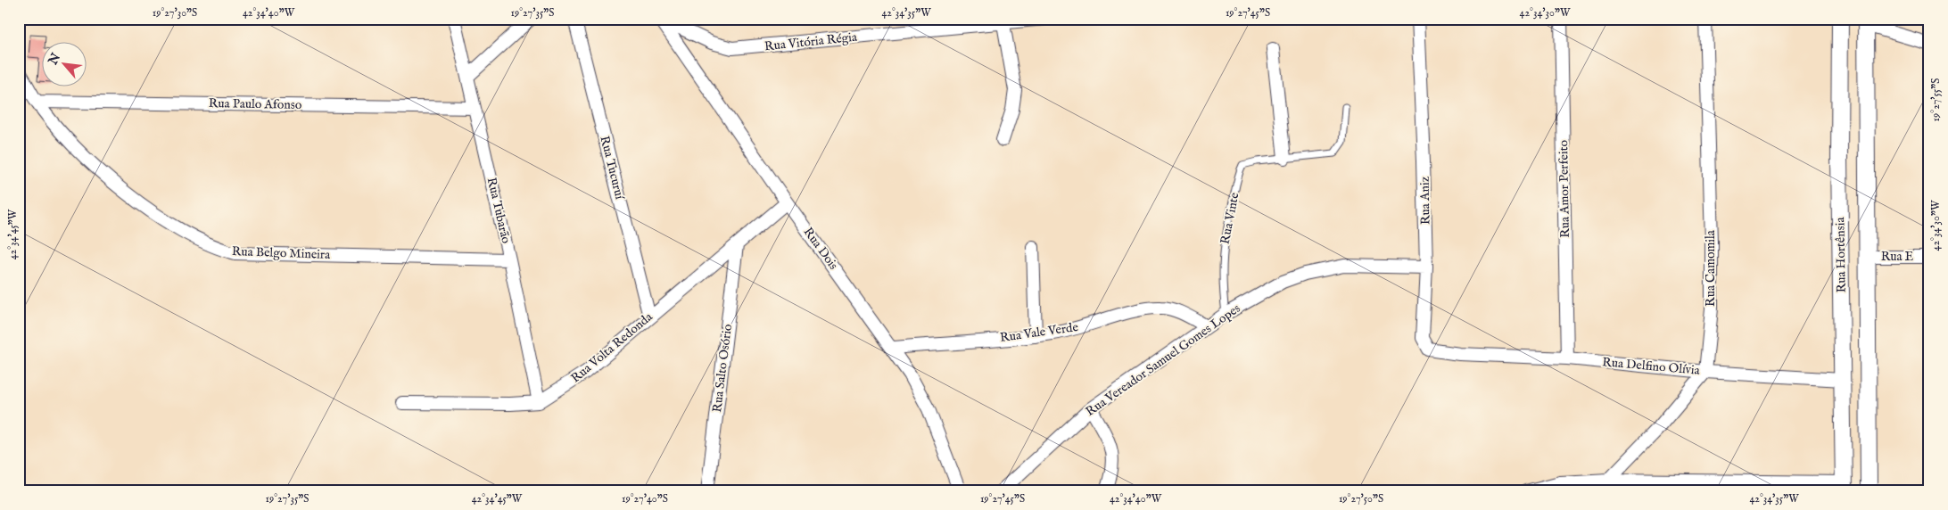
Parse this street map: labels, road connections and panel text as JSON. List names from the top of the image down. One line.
{"streets":{"street":["Rua Vitória Régia","Rua Paulo Afonso","Rua Tucuruí","Rua Amor Perfeito","Rua Aniz","Rua Tubarão","Rua Dois","Rua Belgo Mineira","Rua Hortênsia","Rua E","Rua Camomila","Rua Vale Verde","Rua Volta Redonda","Rua Vereador Samuel Gomes Lopes","Rua Delfino Olívia","Rua Salto Osório"],"lane":["Rua Vinte"]},"crossings":[["Rua Vitória Régia","Rua Dois"],["Rua Paulo Afonso","Rua Tubarão"],["Rua Paulo Afonso","Rua Belgo Mineira"],["Rua Tucuruí","Rua Volta Redonda"],["Rua Amor Perfeito","Rua Delfino Olívia"],["Rua Aniz","Rua Vereador Samuel Gomes Lopes"],["Rua Aniz","Rua Delfino Olívia"],["Rua Tubarão","Rua Belgo Mineira"],["Rua Tubarão","Rua Volta Redonda"],["Rua Vinte","Rua Vereador Samuel Gomes Lopes"],["Rua Dois","Rua Vale Verde"],["Rua Dois","Rua Volta Redonda"],["Rua Hortênsia","Rua E"],["Rua Hortênsia","Rua Delfino Olívia"],["Rua Camomila","Rua Delfino Olívia"],["Rua Vale Verde","Rua Vereador Samuel Gomes Lopes"],["Rua Volta Redonda","Rua Salto Osório"]],"north":"top left","coordinates":["19°27'30\"S","42°34'40\"W","19°27'35\"S","42°34'35\"W","19°27'45\"S","42°34'30\"W","19°27'55\"S","42°34'45\"W","19°27'40\"S","19°27'50\"S"]}
